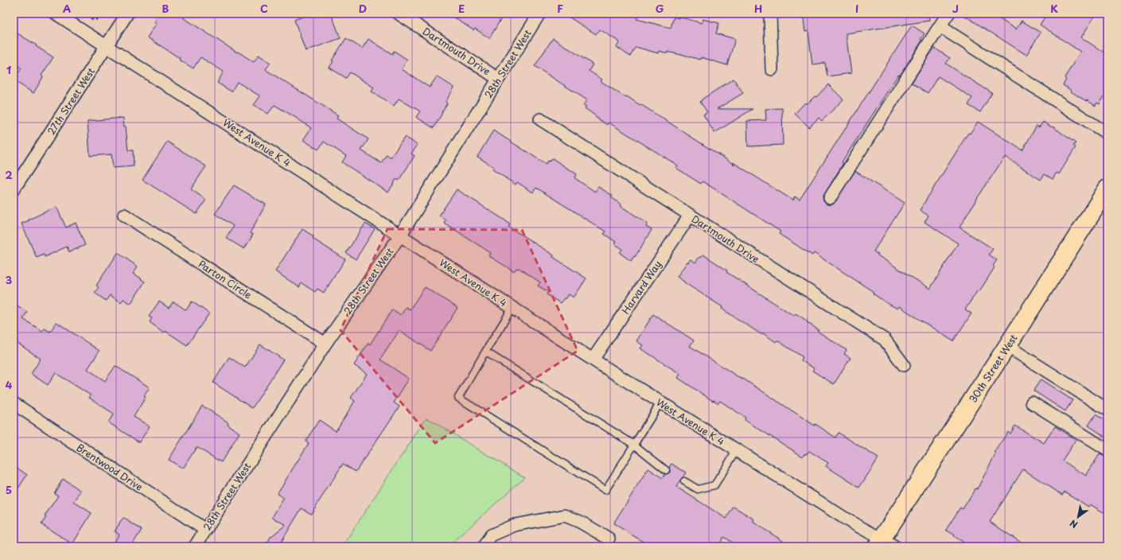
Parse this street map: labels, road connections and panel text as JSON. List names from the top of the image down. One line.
{"streets":{"main road":["30th Street West"],"street":["Dartmouth Drive","28th Street West","27th Street West","West Avenue K 4","Parton Circle","Harvard Way","Brentwood Drive"]},"crossings":[["Dartmouth Drive","28th Street West"],["Dartmouth Drive","Harvard Way"],["28th Street West","West Avenue K 4"],["28th Street West","Parton Circle"],["28th Street West","Brentwood Drive"],["27th Street West","West Avenue K 4"],["West Avenue K 4","Harvard Way"],["West Avenue K 4","30th Street West"]],"north":"bottom left","grid":{"columns":["A","B","C","D","E","F","G","H","I","J","K"],"rows":["1","2","3","4","5"]}}
